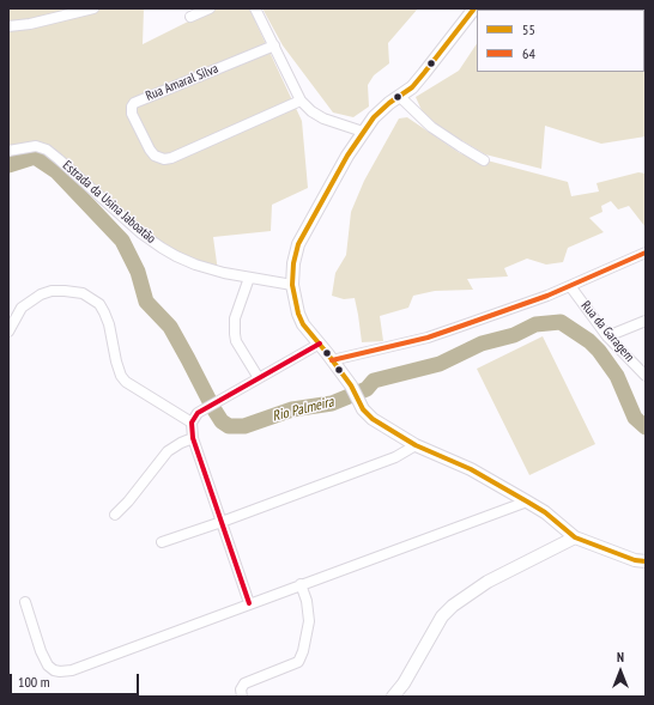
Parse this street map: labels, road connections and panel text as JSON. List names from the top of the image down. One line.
{"streets":{"street":["Rua Amaral Silva","Estrada da Usina Jaboatão","Rua da Garagem"]},"water":["Rio Palmeira"],"lines":["transit line 55","transit line 64"],"legend":["55","64"],"scale_bar":"100 m","north":"top"}
